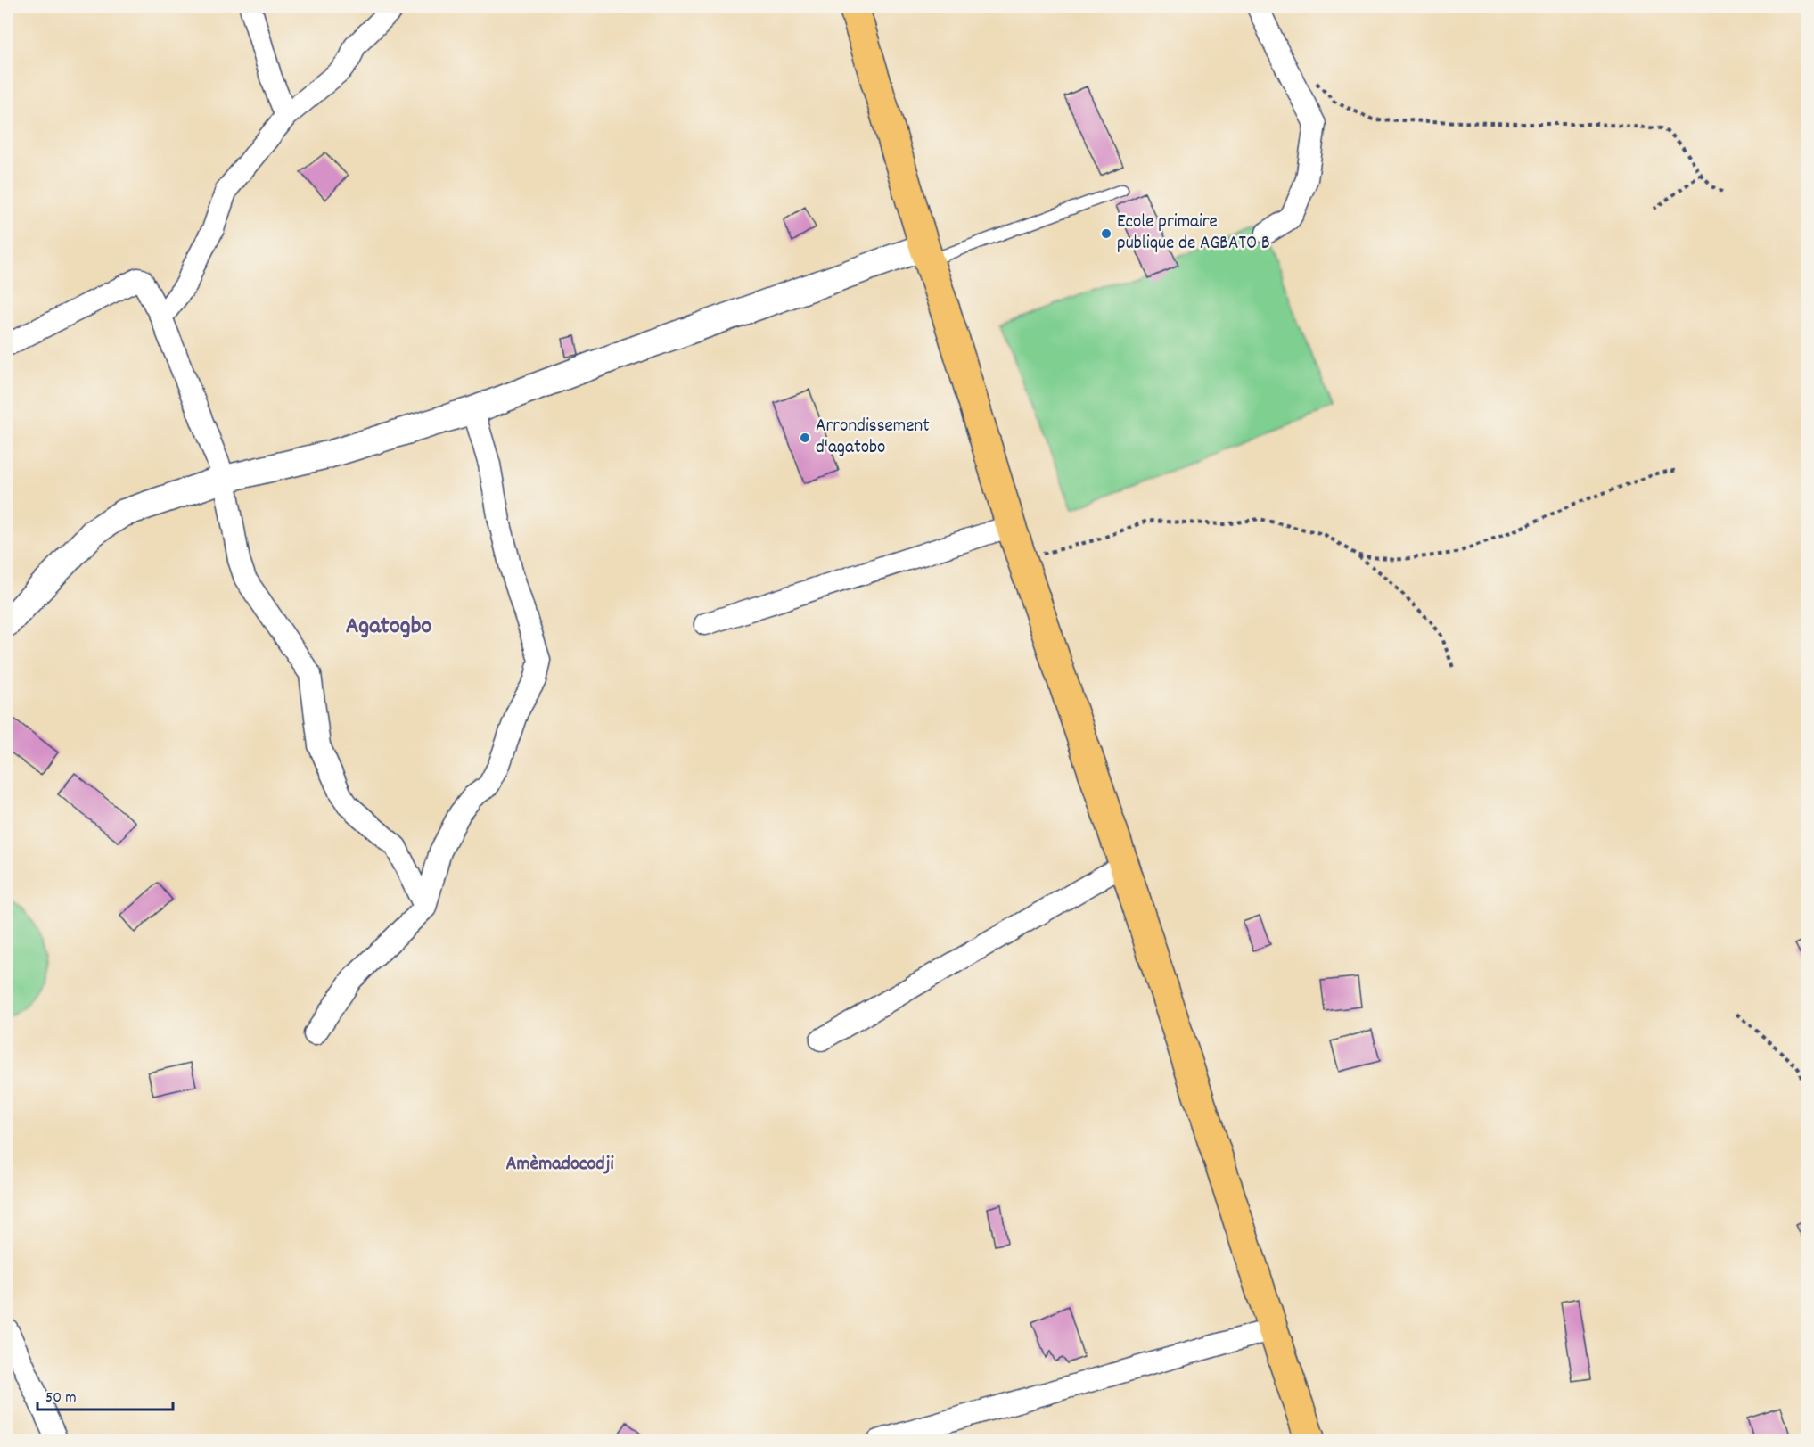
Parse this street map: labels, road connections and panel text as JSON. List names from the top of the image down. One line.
{"districts":["Agatogbo","Amèmadocodji"],"places":["Ecole primaire publique de AGBATO B","Arrondissement d'agatobo"],"scale_bar":"50 m"}
